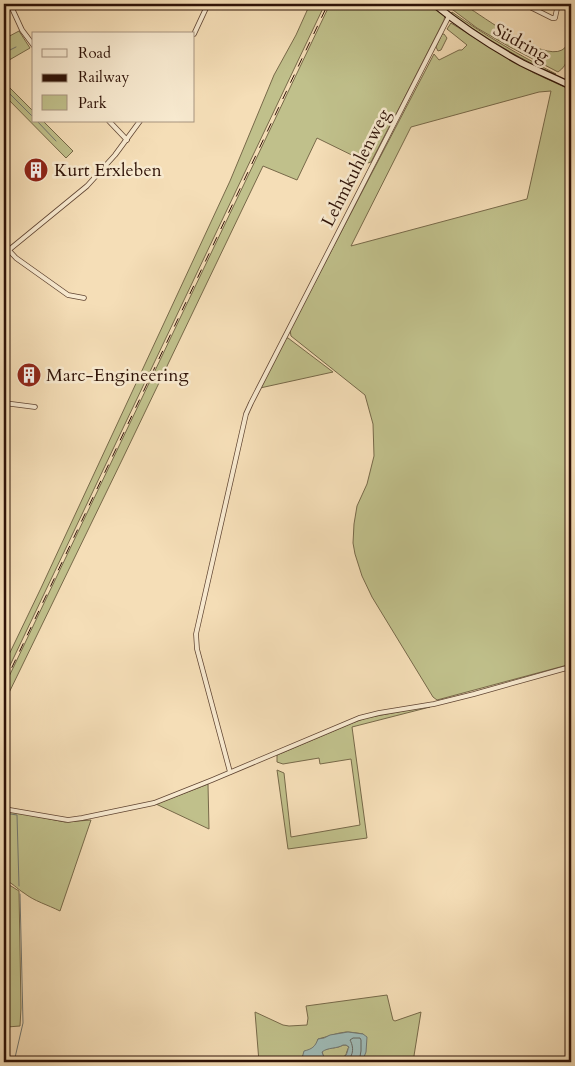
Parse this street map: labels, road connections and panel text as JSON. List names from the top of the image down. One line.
{"streets":{"main road":["Südring"],"street":["Lehmkuhlenweg"]},"crossings":[["Südring","Lehmkuhlenweg"]],"places":{"building":["Kurt Erxleben","Marc-Engineering"]},"legend":["Road","Railway","Park"]}
